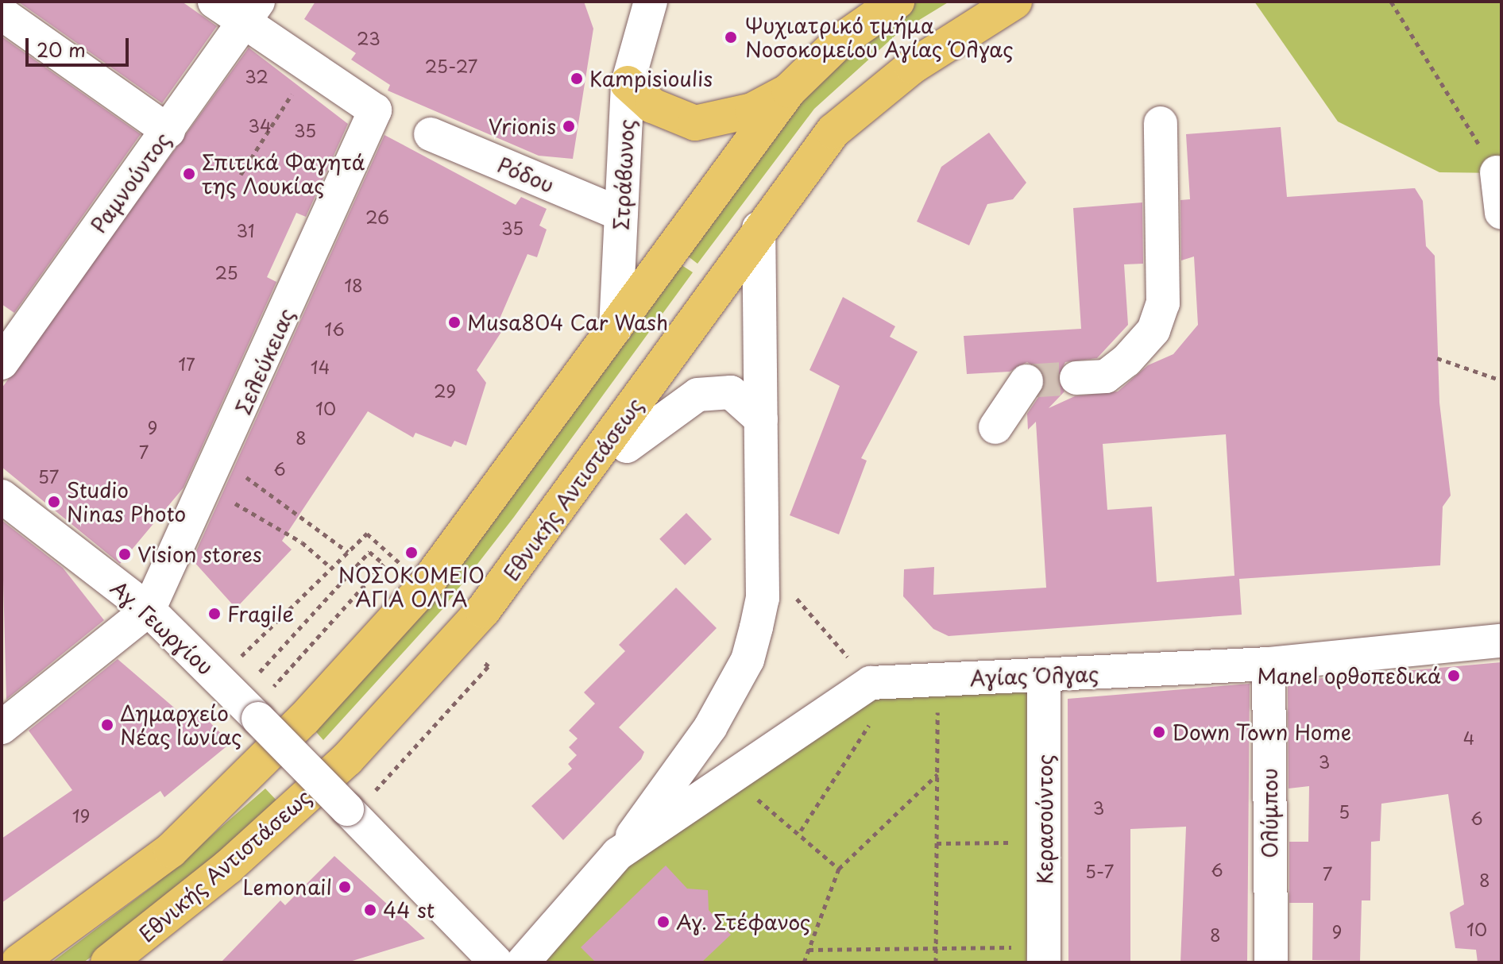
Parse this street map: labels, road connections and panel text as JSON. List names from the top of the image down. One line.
{"streets":{"main road":["Εθνικής Αντιστάσεως"],"street":["Ρόδου","Στράβωνος","Ραμνούντος","Σελεύκειας","Αγ. Γεωργίου","Αγίας Όλγας","Ολύμπου","Κερασούντος"]},"crossings":[["Ρόδου","Στράβωνος"],["Σελεύκειας","Αγ. Γεωργίου"],["Αγίας Όλγας","Ολύμπου"],["Αγίας Όλγας","Κερασούντος"]],"places":["Ψυχιατρικό τμήμα Νοσοκομείου Αγίας Όλγας","Kampisioulis","Vrionis","Σπιτικά Φαγητά της Λουκίας","Musa804 Car Wash","Studio Ninas Photo","ΝΟΣΟΚΟΜΕΙΟ ΑΓΙΑ ΟΛΓΑ","Vision stores","Fragile","Manel ορθοπεδικά","Δημαρχείο Νέας Ιωνίας","Down Town Home","Lemonail","44 st","Αγ. Στέφανος"],"house_numbers":["23","25-27","32","34","35","26","35","31","25","18","16","17","14","29","10","9","8","7","6","57","4","3","3","5","19","6","6","5-7","7","8","10","9","8"],"scale_bar":"20 m"}
